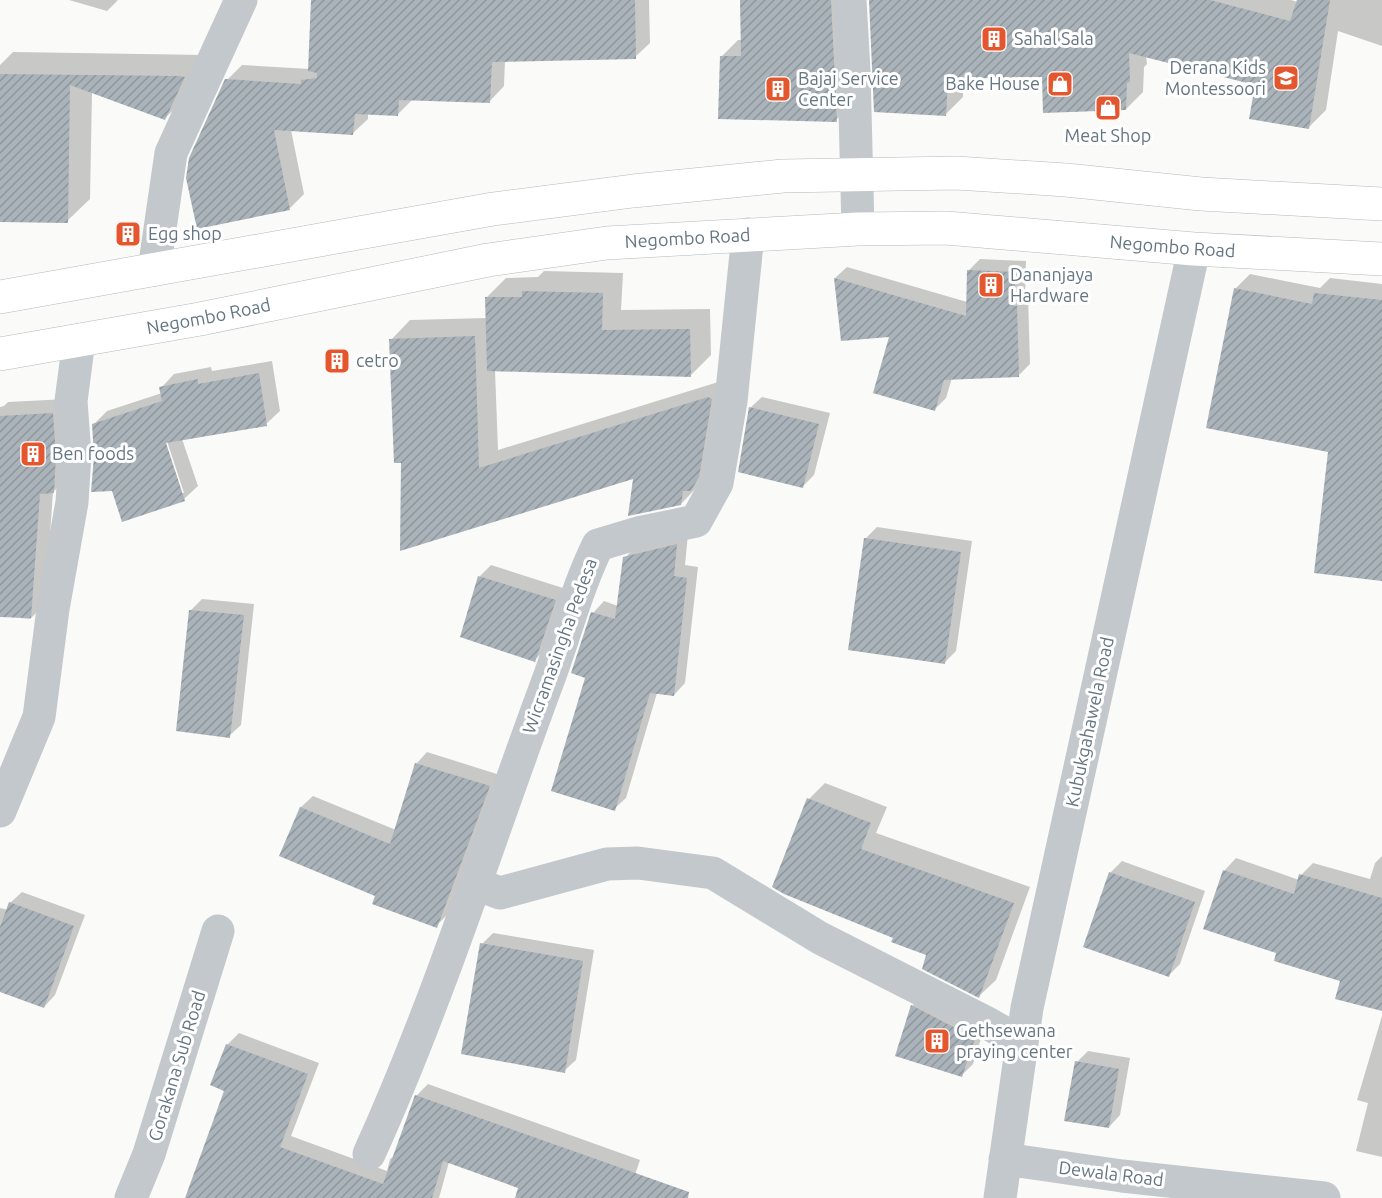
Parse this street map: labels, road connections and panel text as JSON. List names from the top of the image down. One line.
{"streets":{"highway":["Negombo Road"],"street":["Wicramasingha Pedesa","Kubukgahawela Road","Gorakana Sub Road","Dewala Road"]},"crossings":[["Negombo Road","Wicramasingha Pedesa"],["Negombo Road","Kubukgahawela Road"],["Kubukgahawela Road","Dewala Road"]],"places":{"building":["Sahal Sala","Bajaj Service Center","Egg shop","Dananjaya Hardware","cetro","Ben foods","Gethsewana praying center"],"school or university":["Derana Kids Montessoori"],"shop":["Bake House","Meat Shop"]}}
